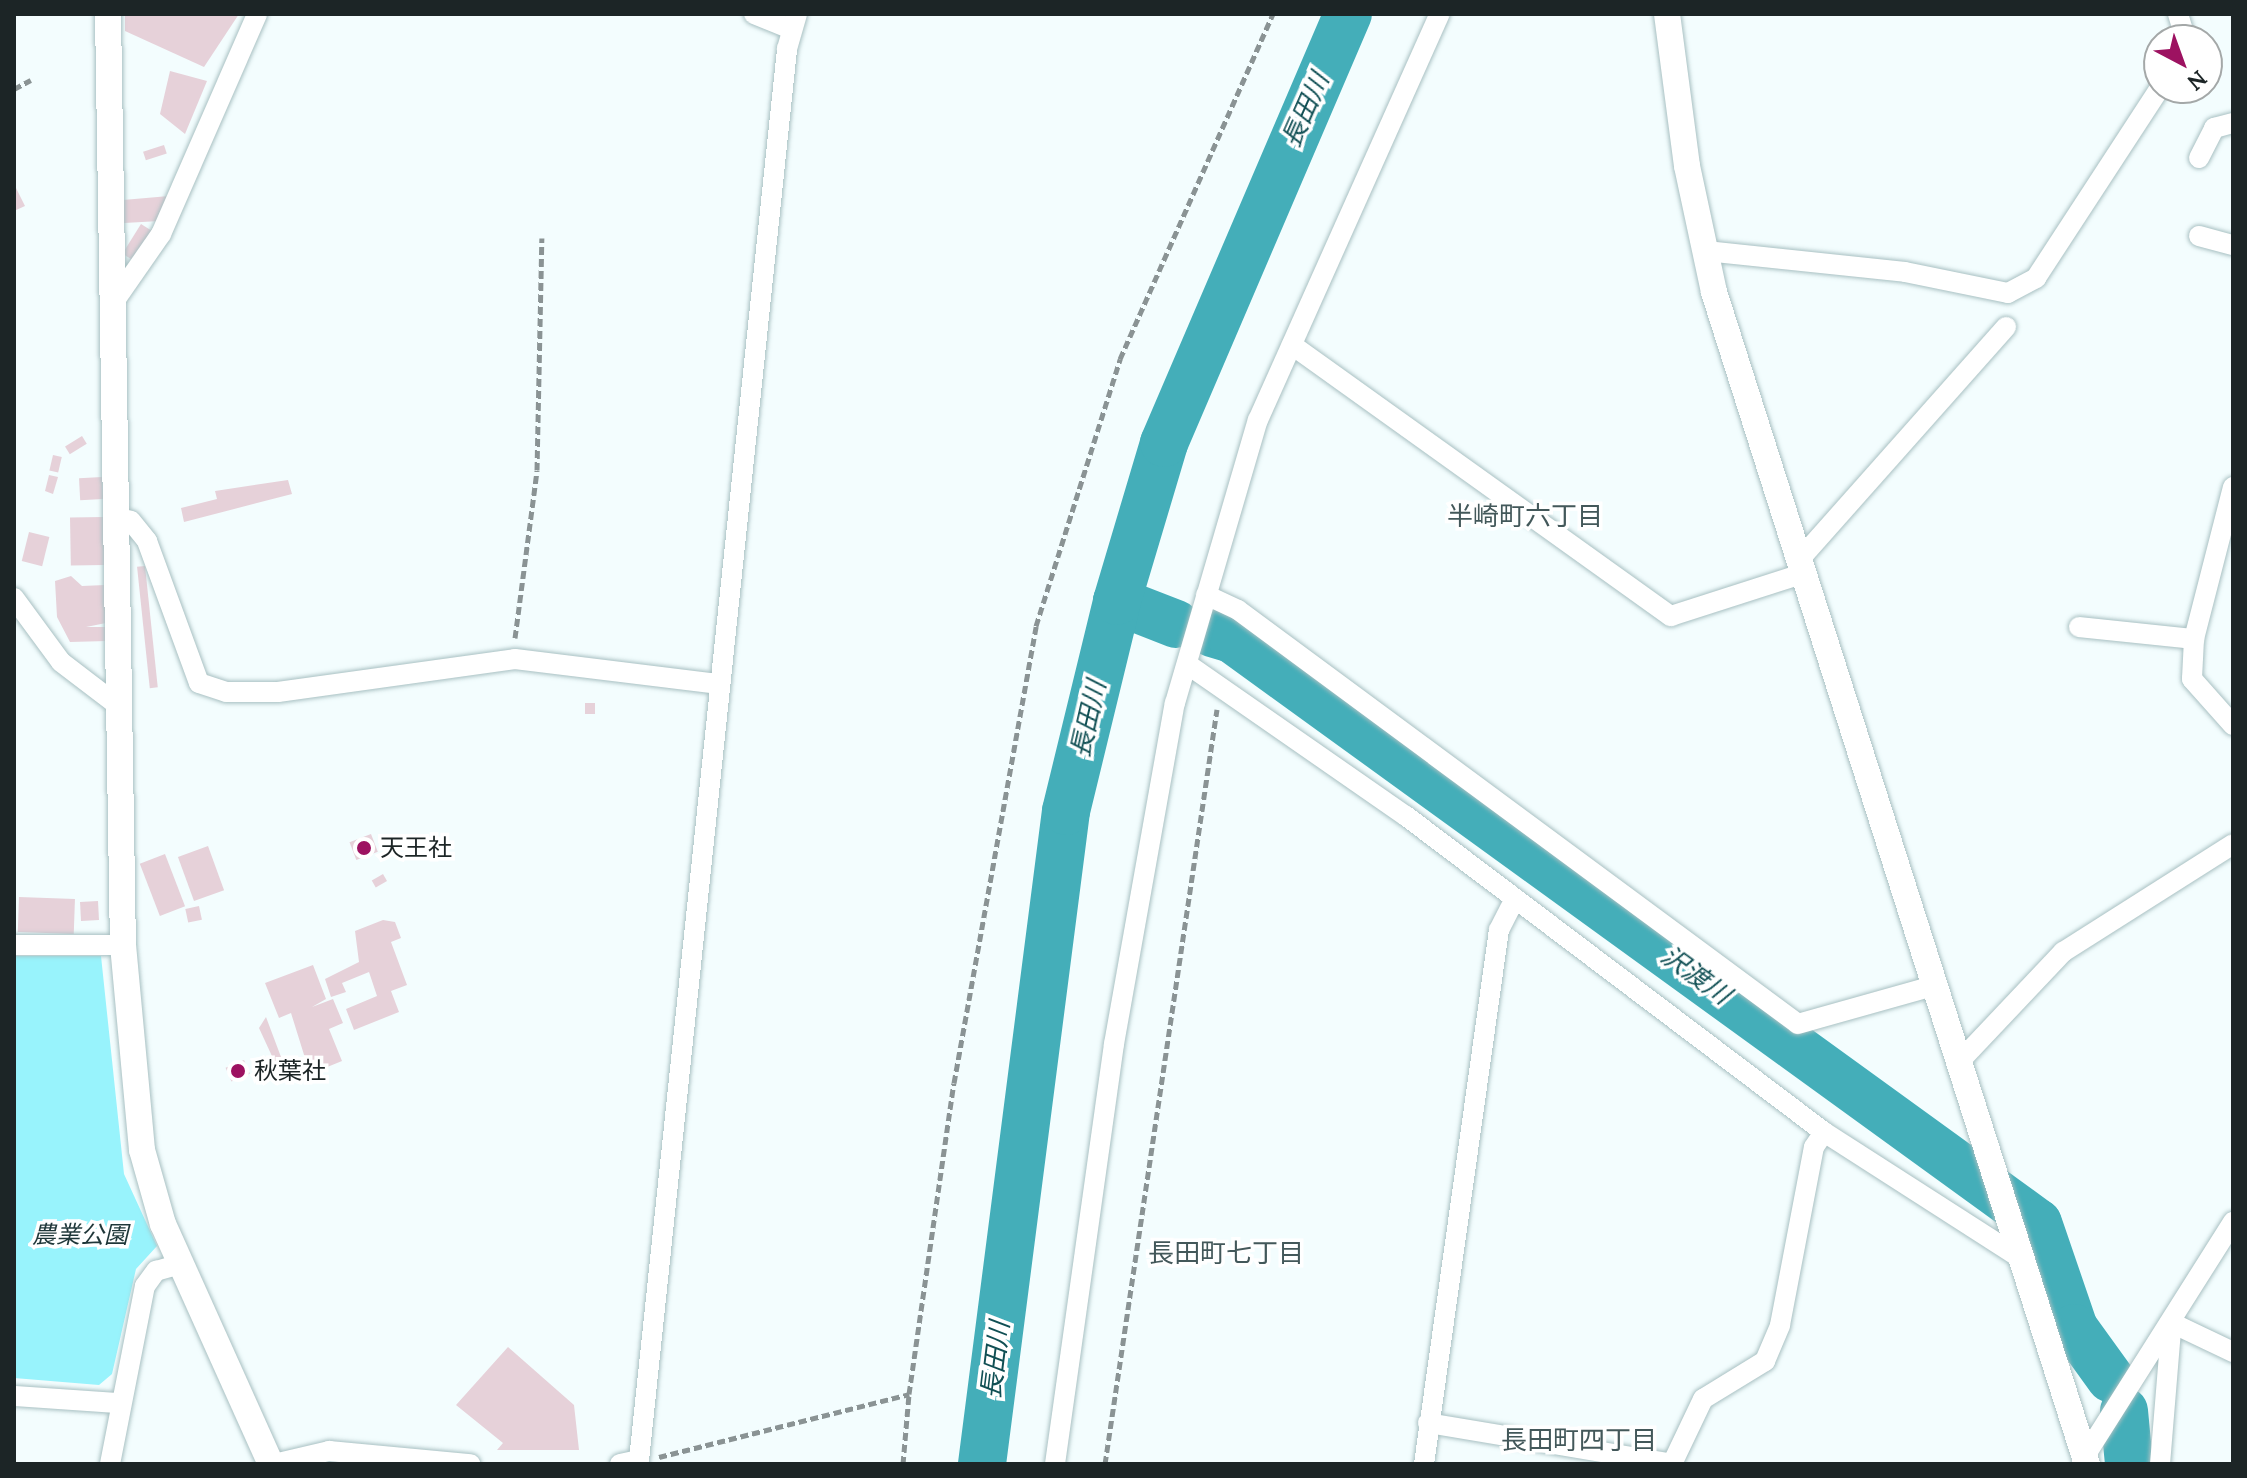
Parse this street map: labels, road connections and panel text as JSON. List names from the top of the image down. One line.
{"districts":["半崎町六丁目","長田町七丁目","長田町四丁目"],"water":["長田川","沢渡川"],"parks":["農業公園"],"places":["天王社","秋葉社"],"north":"bottom right"}
